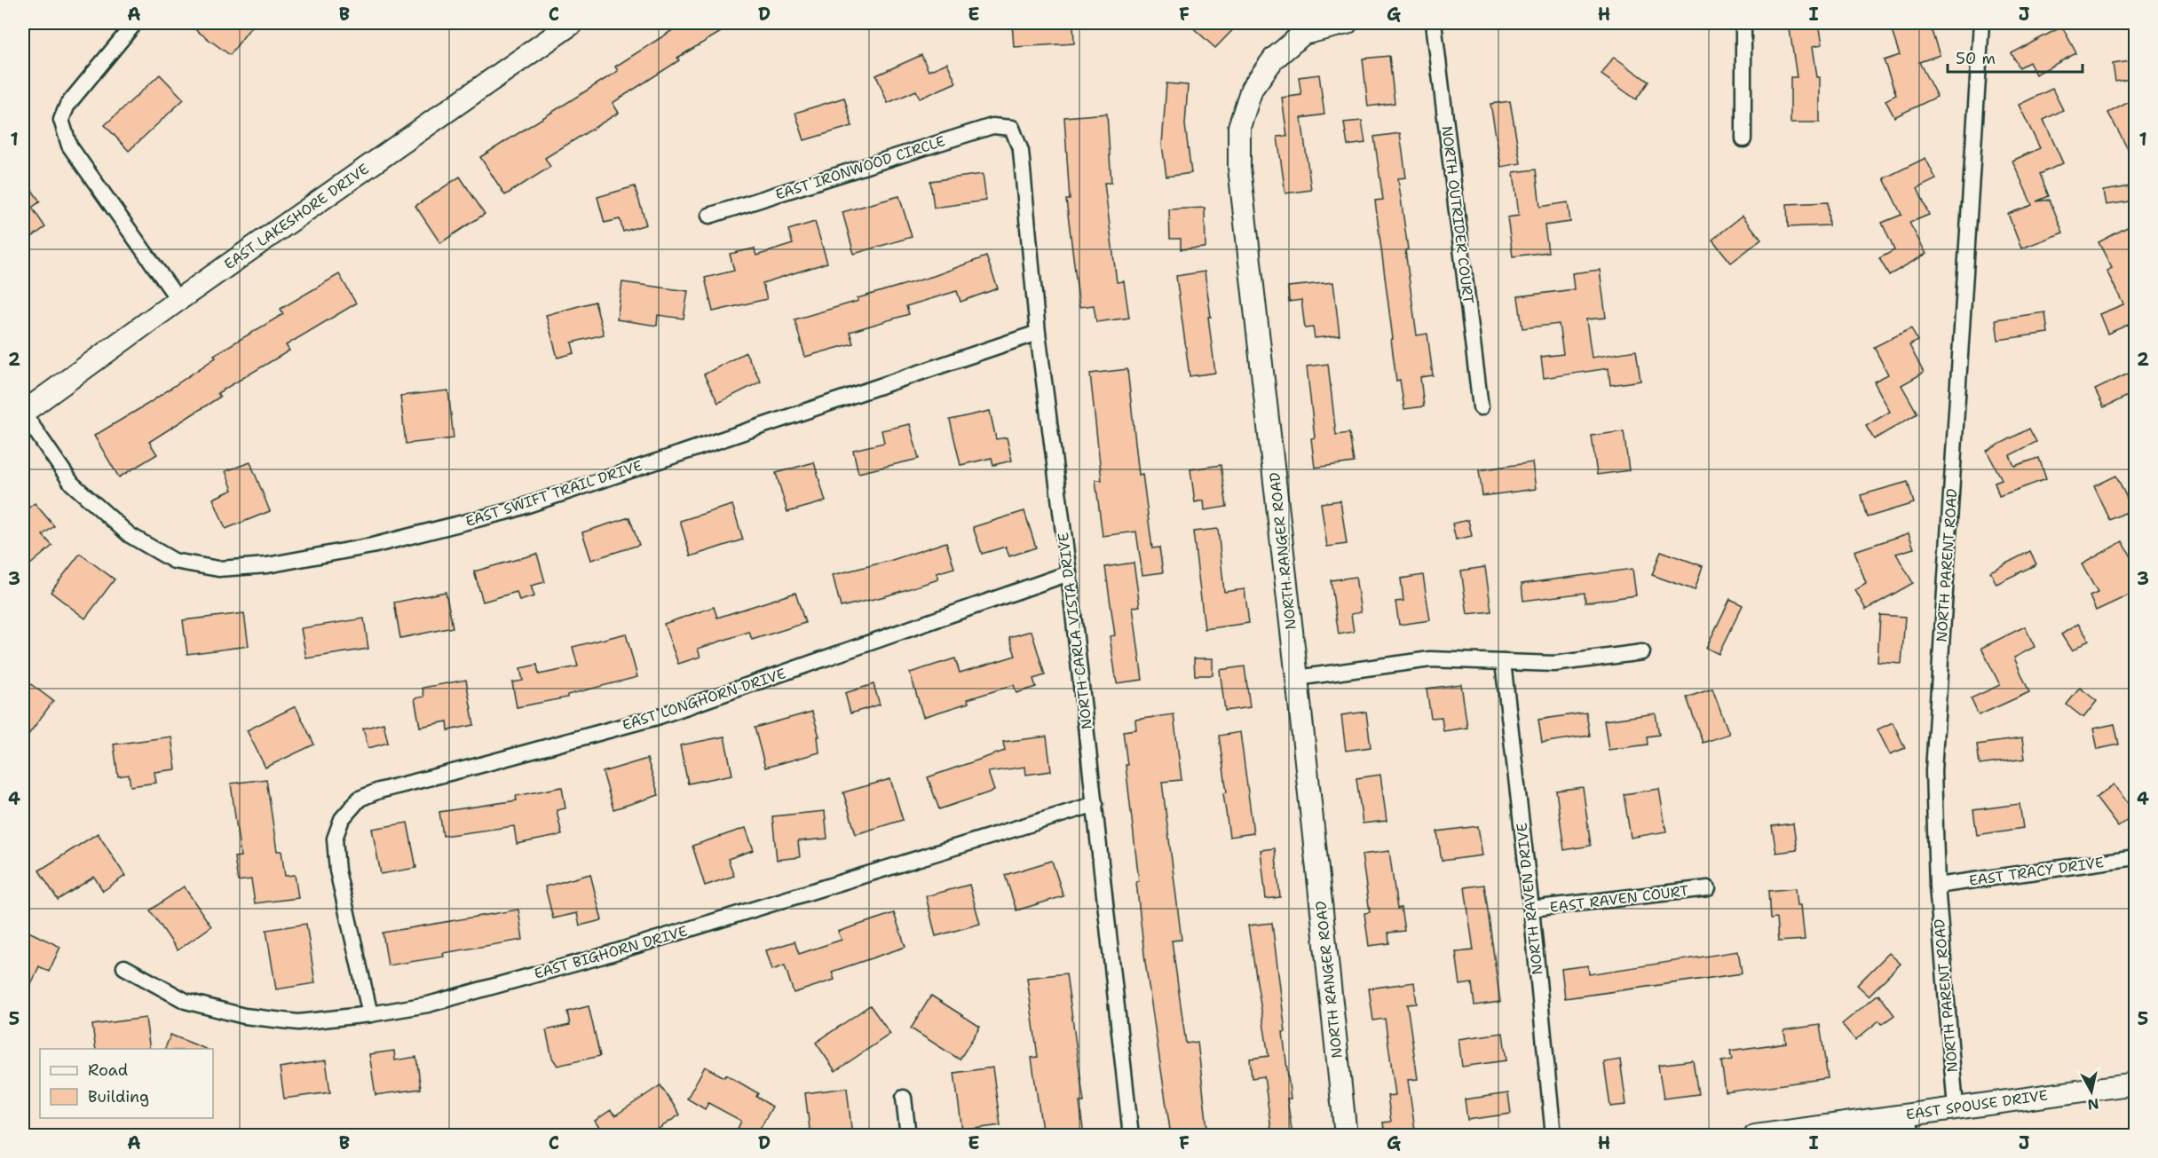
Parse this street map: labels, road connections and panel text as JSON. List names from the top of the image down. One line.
{"streets":{"street":["EAST IRONWOOD CIRCLE","NORTH OUTRIDER COURT","EAST LAKESHORE DRIVE","EAST SWIFT TRAIL DRIVE","NORTH RANGER ROAD","NORTH PARENT ROAD","NORTH CARLA VISTA DRIVE","EAST LONGHORN DRIVE","EAST TRACY DRIVE","NORTH RAVEN DRIVE","EAST RAVEN COURT","EAST BIGHORN DRIVE","EAST SPOUSE DRIVE"]},"crossings":[["EAST IRONWOOD CIRCLE","NORTH CARLA VISTA DRIVE"],["EAST LAKESHORE DRIVE","EAST SWIFT TRAIL DRIVE"],["EAST SWIFT TRAIL DRIVE","NORTH CARLA VISTA DRIVE"],["NORTH PARENT ROAD","EAST TRACY DRIVE"],["NORTH PARENT ROAD","EAST SPOUSE DRIVE"],["NORTH CARLA VISTA DRIVE","EAST LONGHORN DRIVE"],["NORTH CARLA VISTA DRIVE","EAST BIGHORN DRIVE"],["EAST LONGHORN DRIVE","EAST BIGHORN DRIVE"],["NORTH RAVEN DRIVE","EAST RAVEN COURT"]],"legend":["Road","Building"],"scale_bar":"50 m","north":"bottom","grid":{"columns":["A","B","C","D","E","F","G","H","I","J"],"rows":["1","2","3","4","5"]}}
